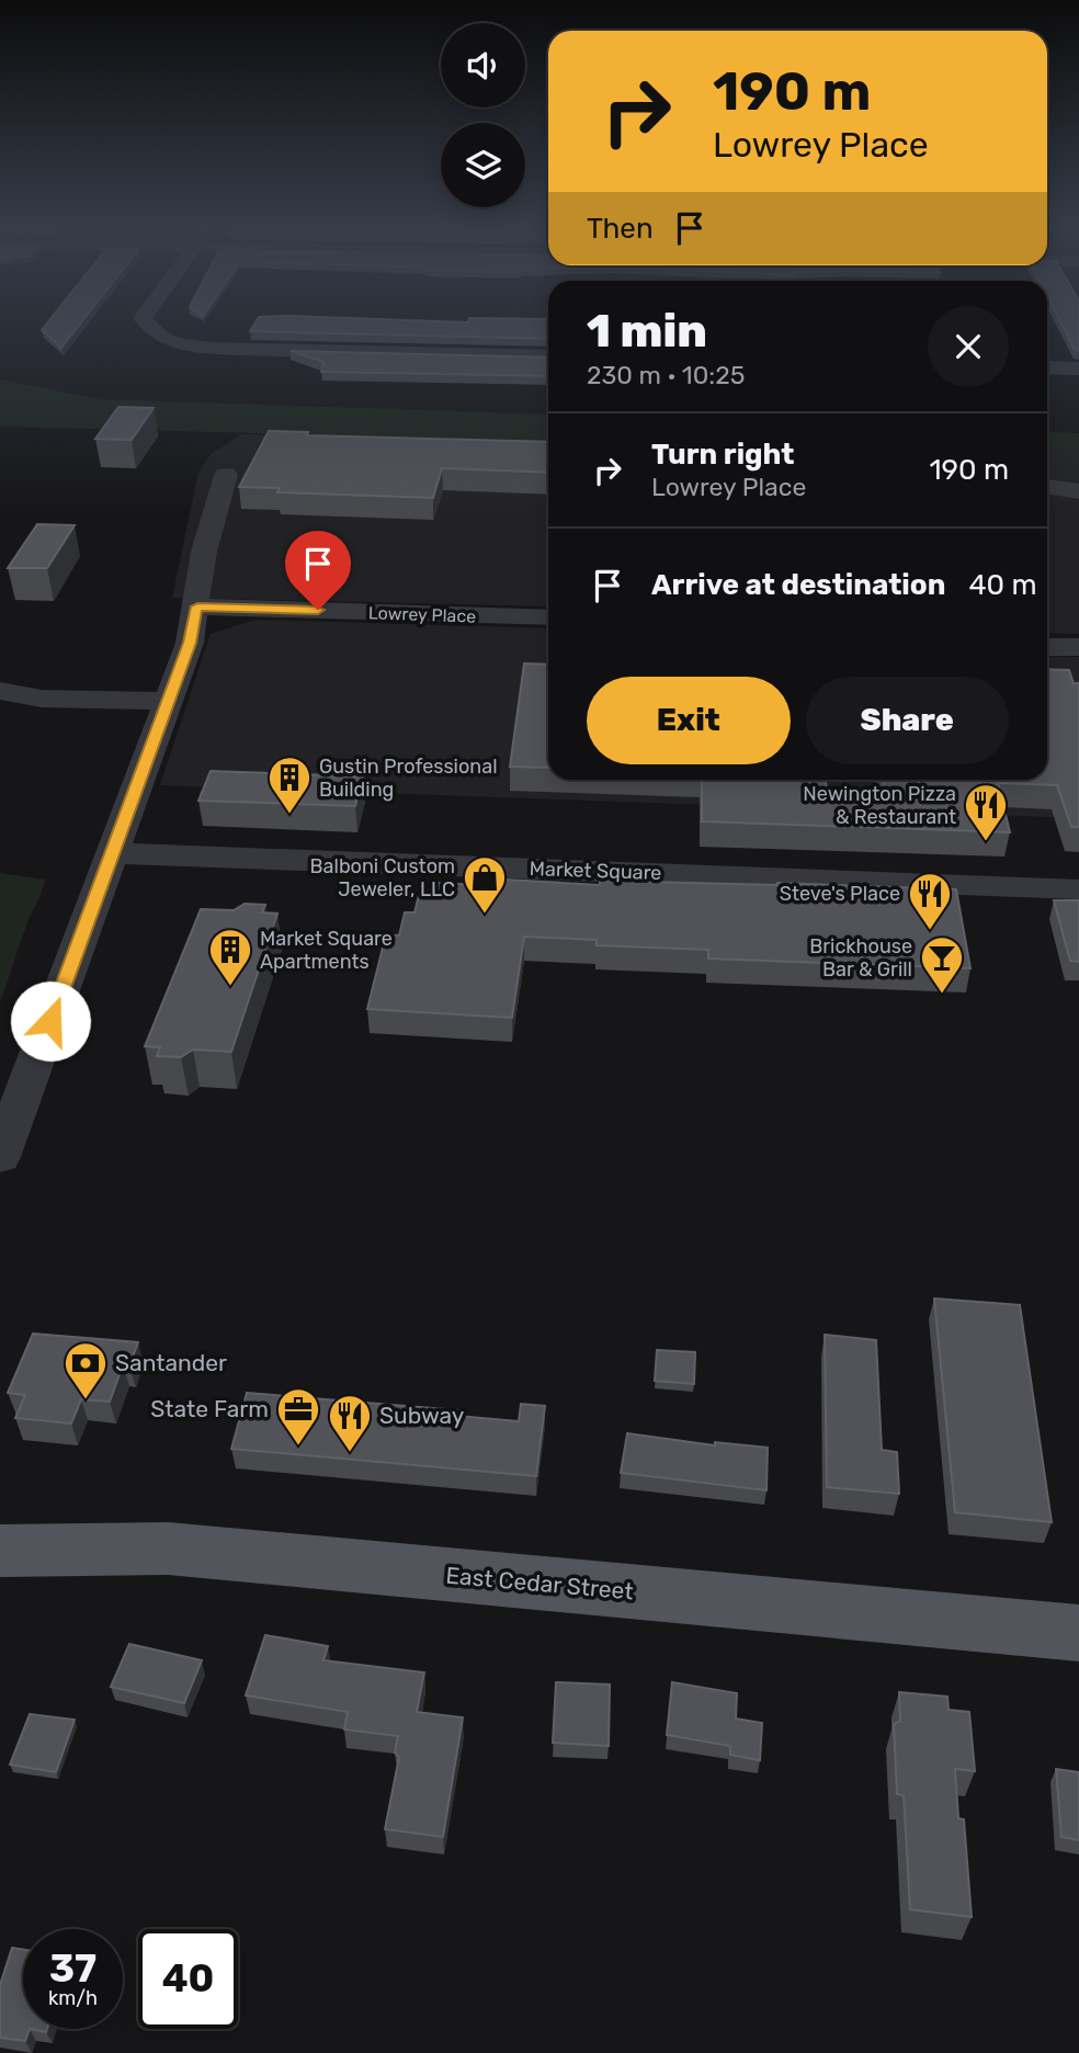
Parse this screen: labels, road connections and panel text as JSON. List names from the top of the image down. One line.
{"streets":{"main road":["East Cedar Street"],"street":["Lowrey Place","Market Square"]},"places":{"building":["Gustin Professional Building","Market Square Apartments"],"restaurant":["Newington Pizza & Restaurant","Steve's Place","Subway"],"shop":["Balboni Custom Jeweler, LLC"],"bar":["Brickhouse Bar & Grill"],"bank":["Santander"],"office":["State Farm"]},"page":{"turn":["190 m","Lowrey Place"],"then":"Then","heading":["1 min","230 m · 10:25"],"list":[{"name":"Turn right","note":"Lowrey Place","value":"190 m"},{"name":"Arrive at destination","value":"40 m"}],"buttons":["Exit","Share"],"speed":"37 km/h","limit":"40"}}
